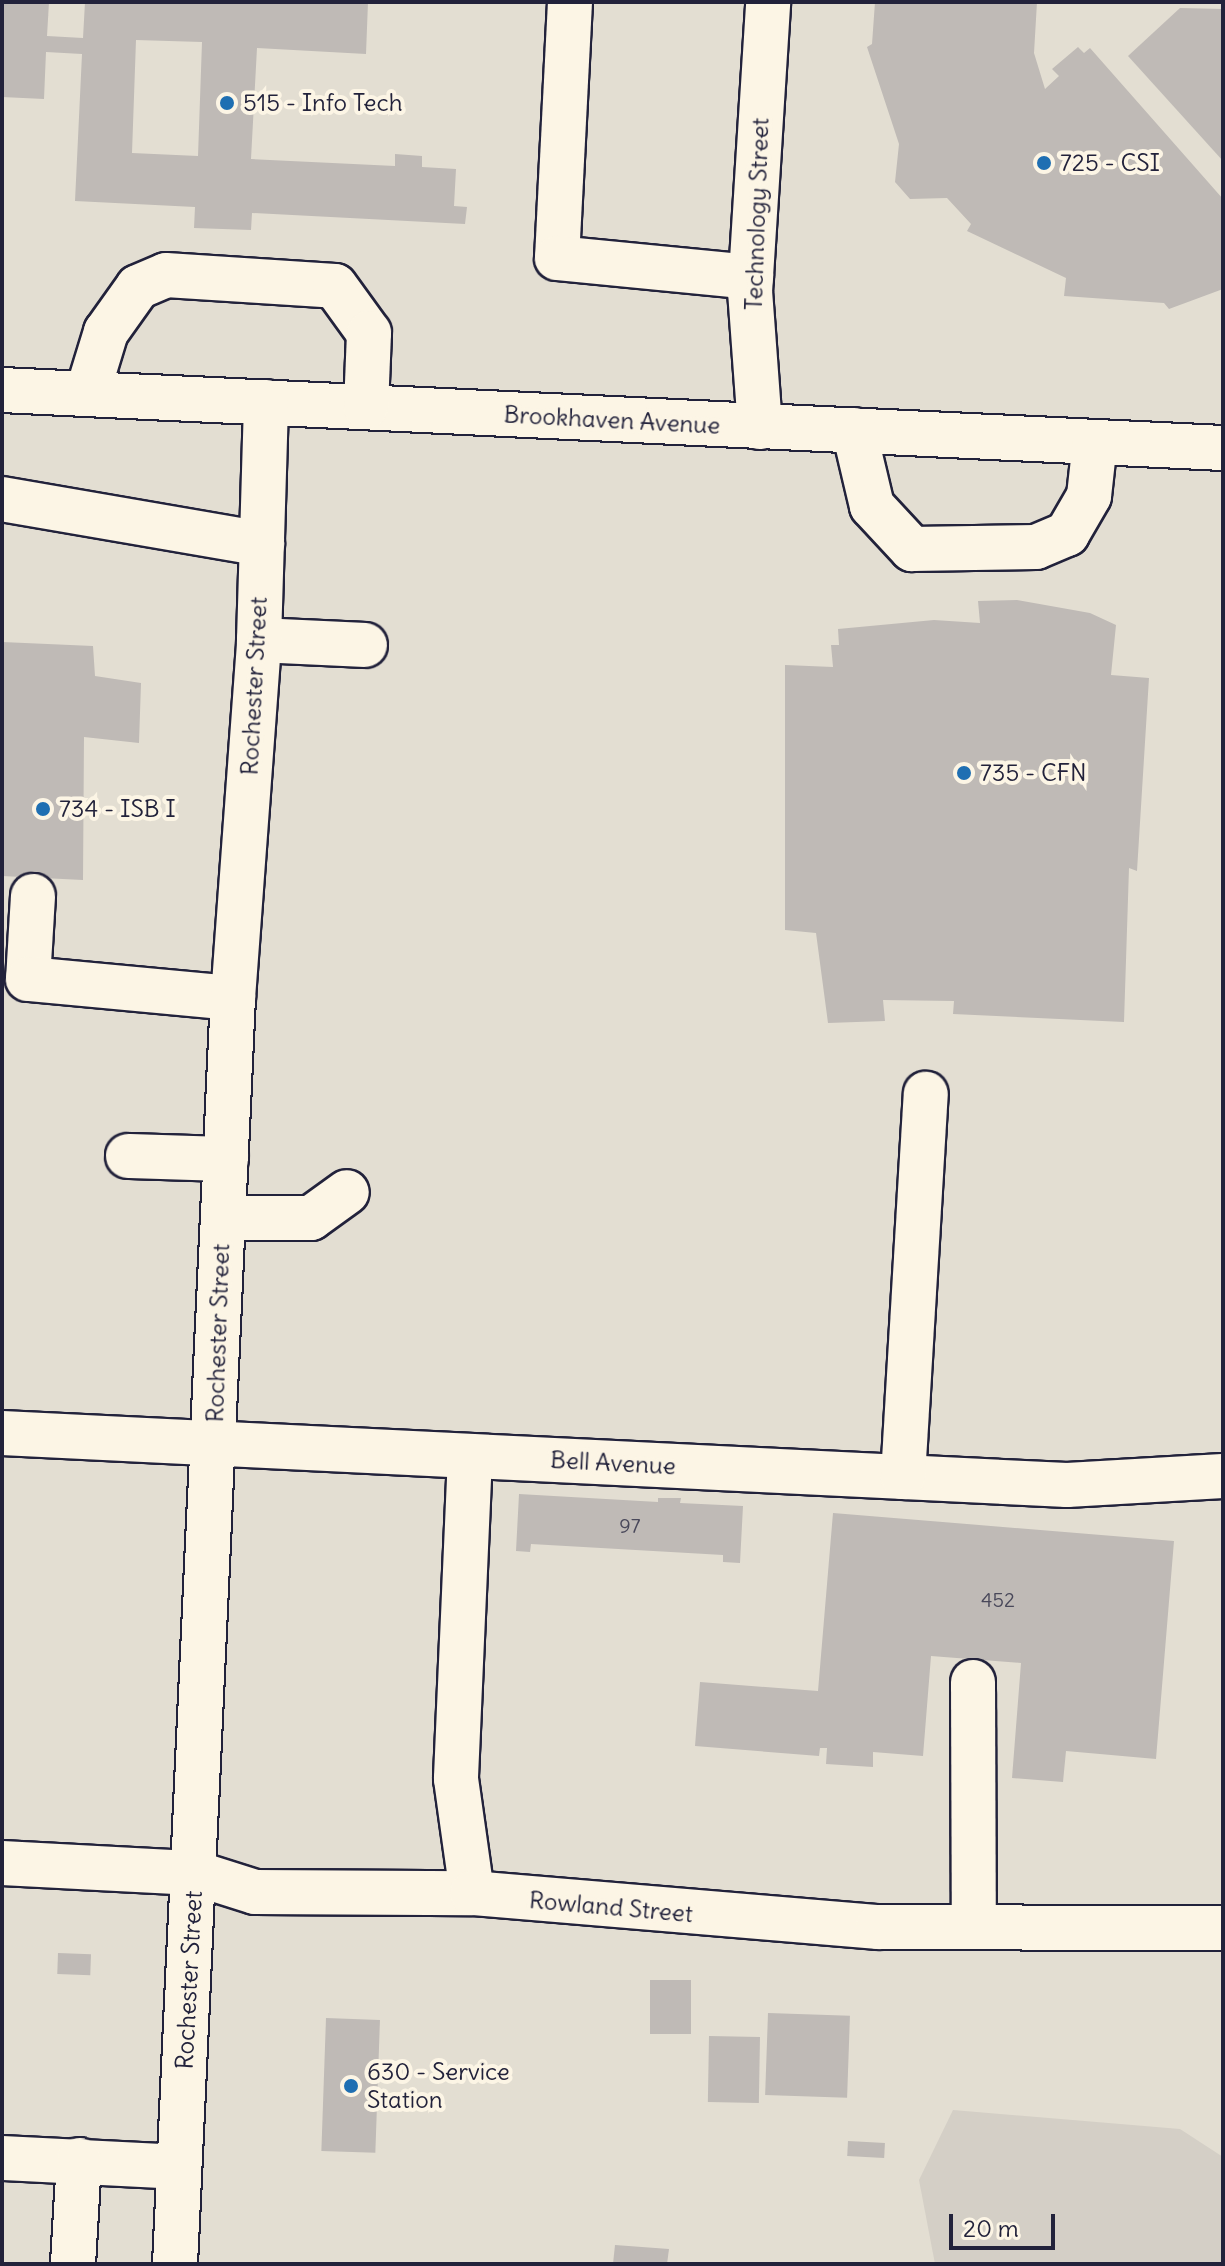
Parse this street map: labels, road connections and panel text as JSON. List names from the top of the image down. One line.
{"streets":{"street":["Technology Street","Brookhaven Avenue","Rochester Street","Bell Avenue","Rowland Street"]},"crossings":[["Technology Street","Brookhaven Avenue"],["Brookhaven Avenue","Rochester Street"],["Rochester Street","Bell Avenue"],["Rochester Street","Rowland Street"]],"places":["515 - Info Tech","725 - CSI","735 - CFN","734 - ISB I","630 - Service Station"],"house_numbers":["97","452"],"scale_bar":"20 m"}
